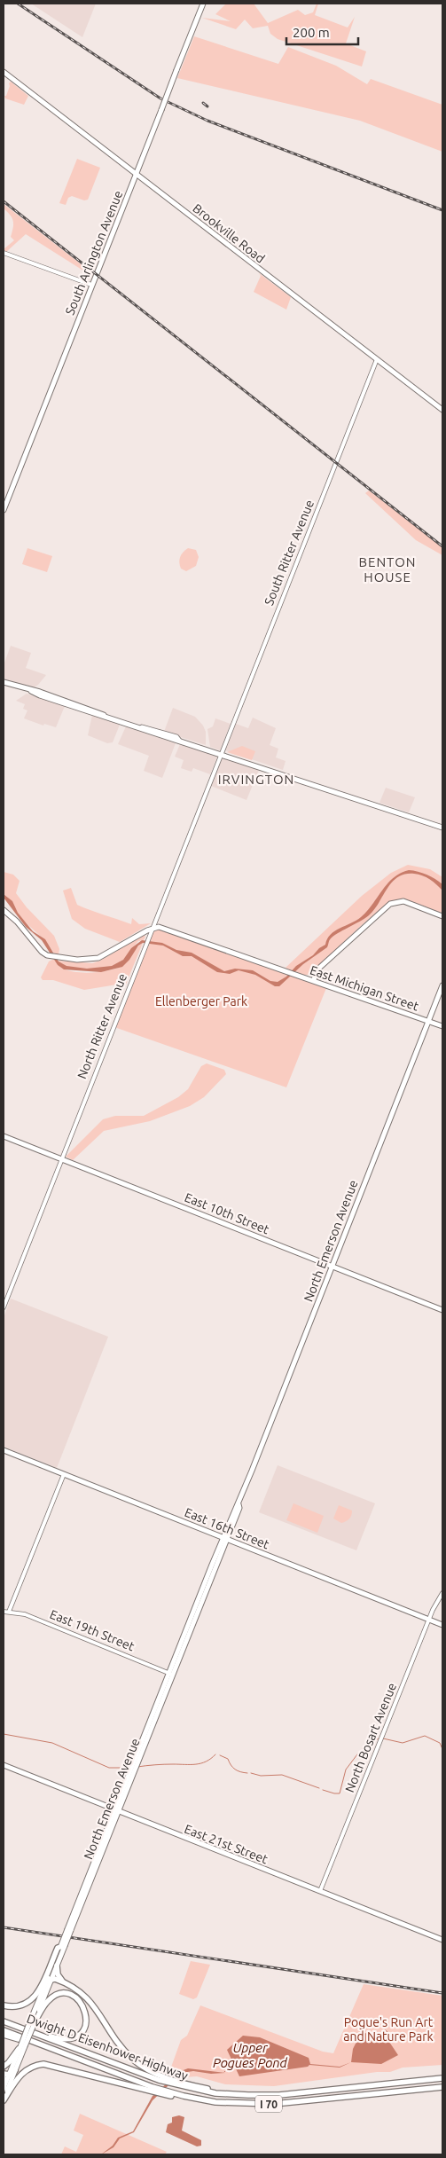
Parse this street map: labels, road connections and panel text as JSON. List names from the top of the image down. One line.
{"streets":{"highway":["Dwight D Eisenhower Highway","I 70"],"main road":["Brookville Road","South Arlington Avenue","East Michigan Street","East 10th Street","North Emerson Avenue","East 16th Street","East 21st Street"],"street":["South Ritter Avenue","North Ritter Avenue","East 19th Street","North Bosart Avenue"]},"crossings":[["Brookville Road","South Arlington Avenue"],["Brookville Road","South Ritter Avenue"],["South Ritter Avenue","North Ritter Avenue"],["East Michigan Street","North Ritter Avenue"],["East Michigan Street","North Emerson Avenue"],["North Ritter Avenue","East 10th Street"],["East 10th Street","North Emerson Avenue"],["North Emerson Avenue","East 16th Street"],["North Emerson Avenue","East 19th Street"],["North Emerson Avenue","East 21st Street"],["East 16th Street","North Bosart Avenue"],["North Bosart Avenue","East 21st Street"],["Dwight D Eisenhower Highway","I 70"]],"districts":["BENTON HOUSE","IRVINGTON"],"water":["Upper Pogues Pond"],"parks":["Ellenberger Park","Pogue's Run Art and Nature Park"],"scale_bar":"200 m"}
